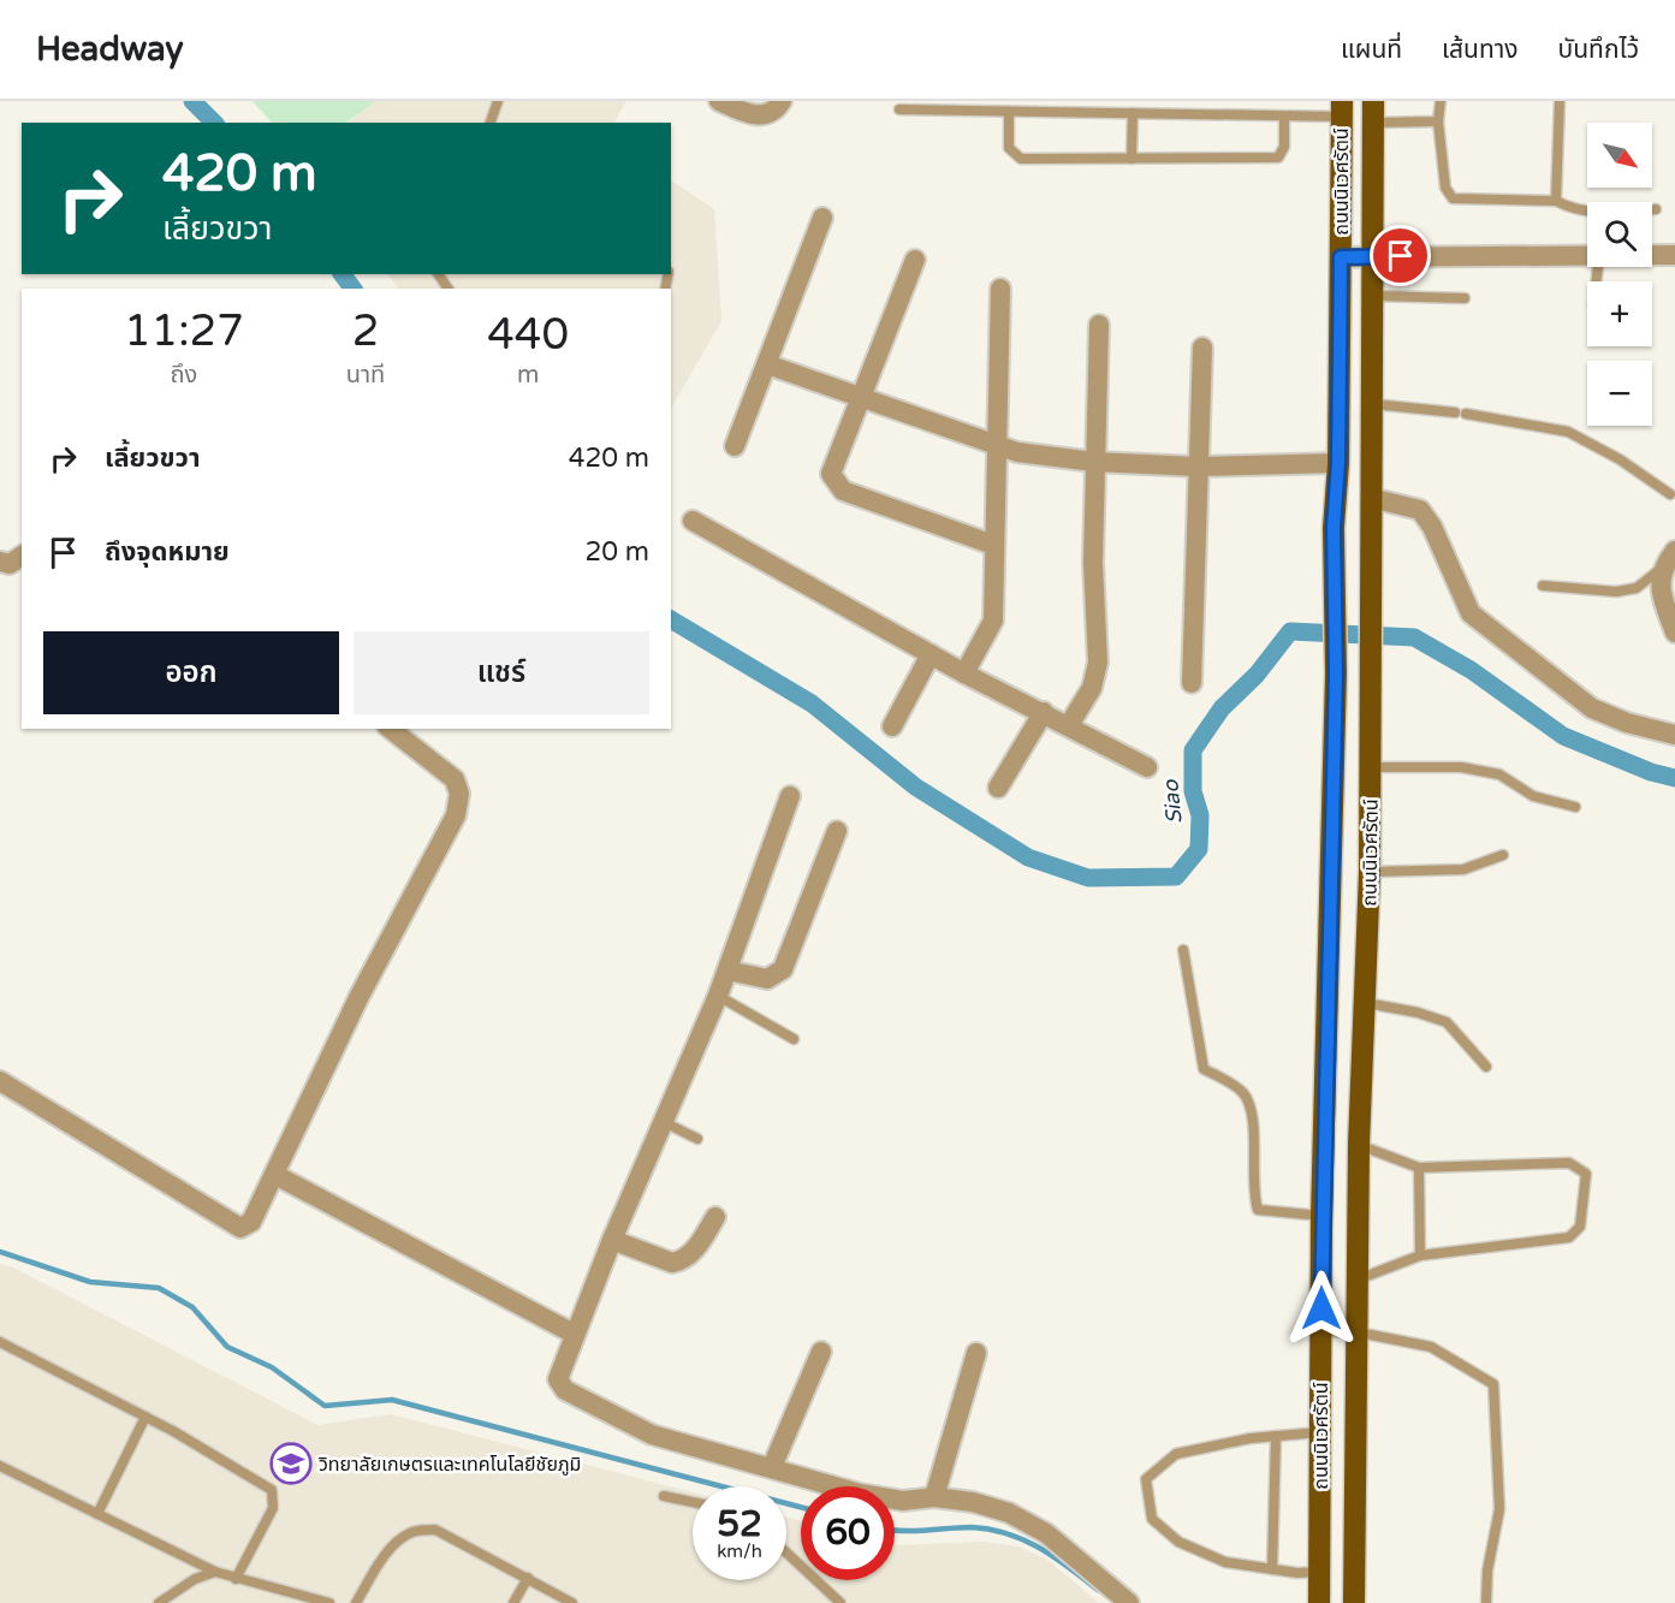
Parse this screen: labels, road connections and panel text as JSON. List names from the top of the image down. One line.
{"streets":{"main road":["ถนนนิเวศรัตน์"]},"water":["Siao"],"places":{"school or university":["วิทยาลัยเกษตรและเทคโนโลยีชัยภูมิ"]},"north":"bottom right","page":{"header":"Headway","nav":["แผนที่","เส้นทาง","บันทึกไว้"],"map_buttons":["+","−"],"turn":["420 m","เลี้ยวขวา"],"eta":["11:27","ถึง","2","นาที","440","m"],"list":[{"name":"เลี้ยวขวา","value":"420 m"},{"name":"ถึงจุดหมาย","value":"20 m"}],"buttons":["ออก","แชร์"],"speed":"52 km/h","limit":"60"}}
